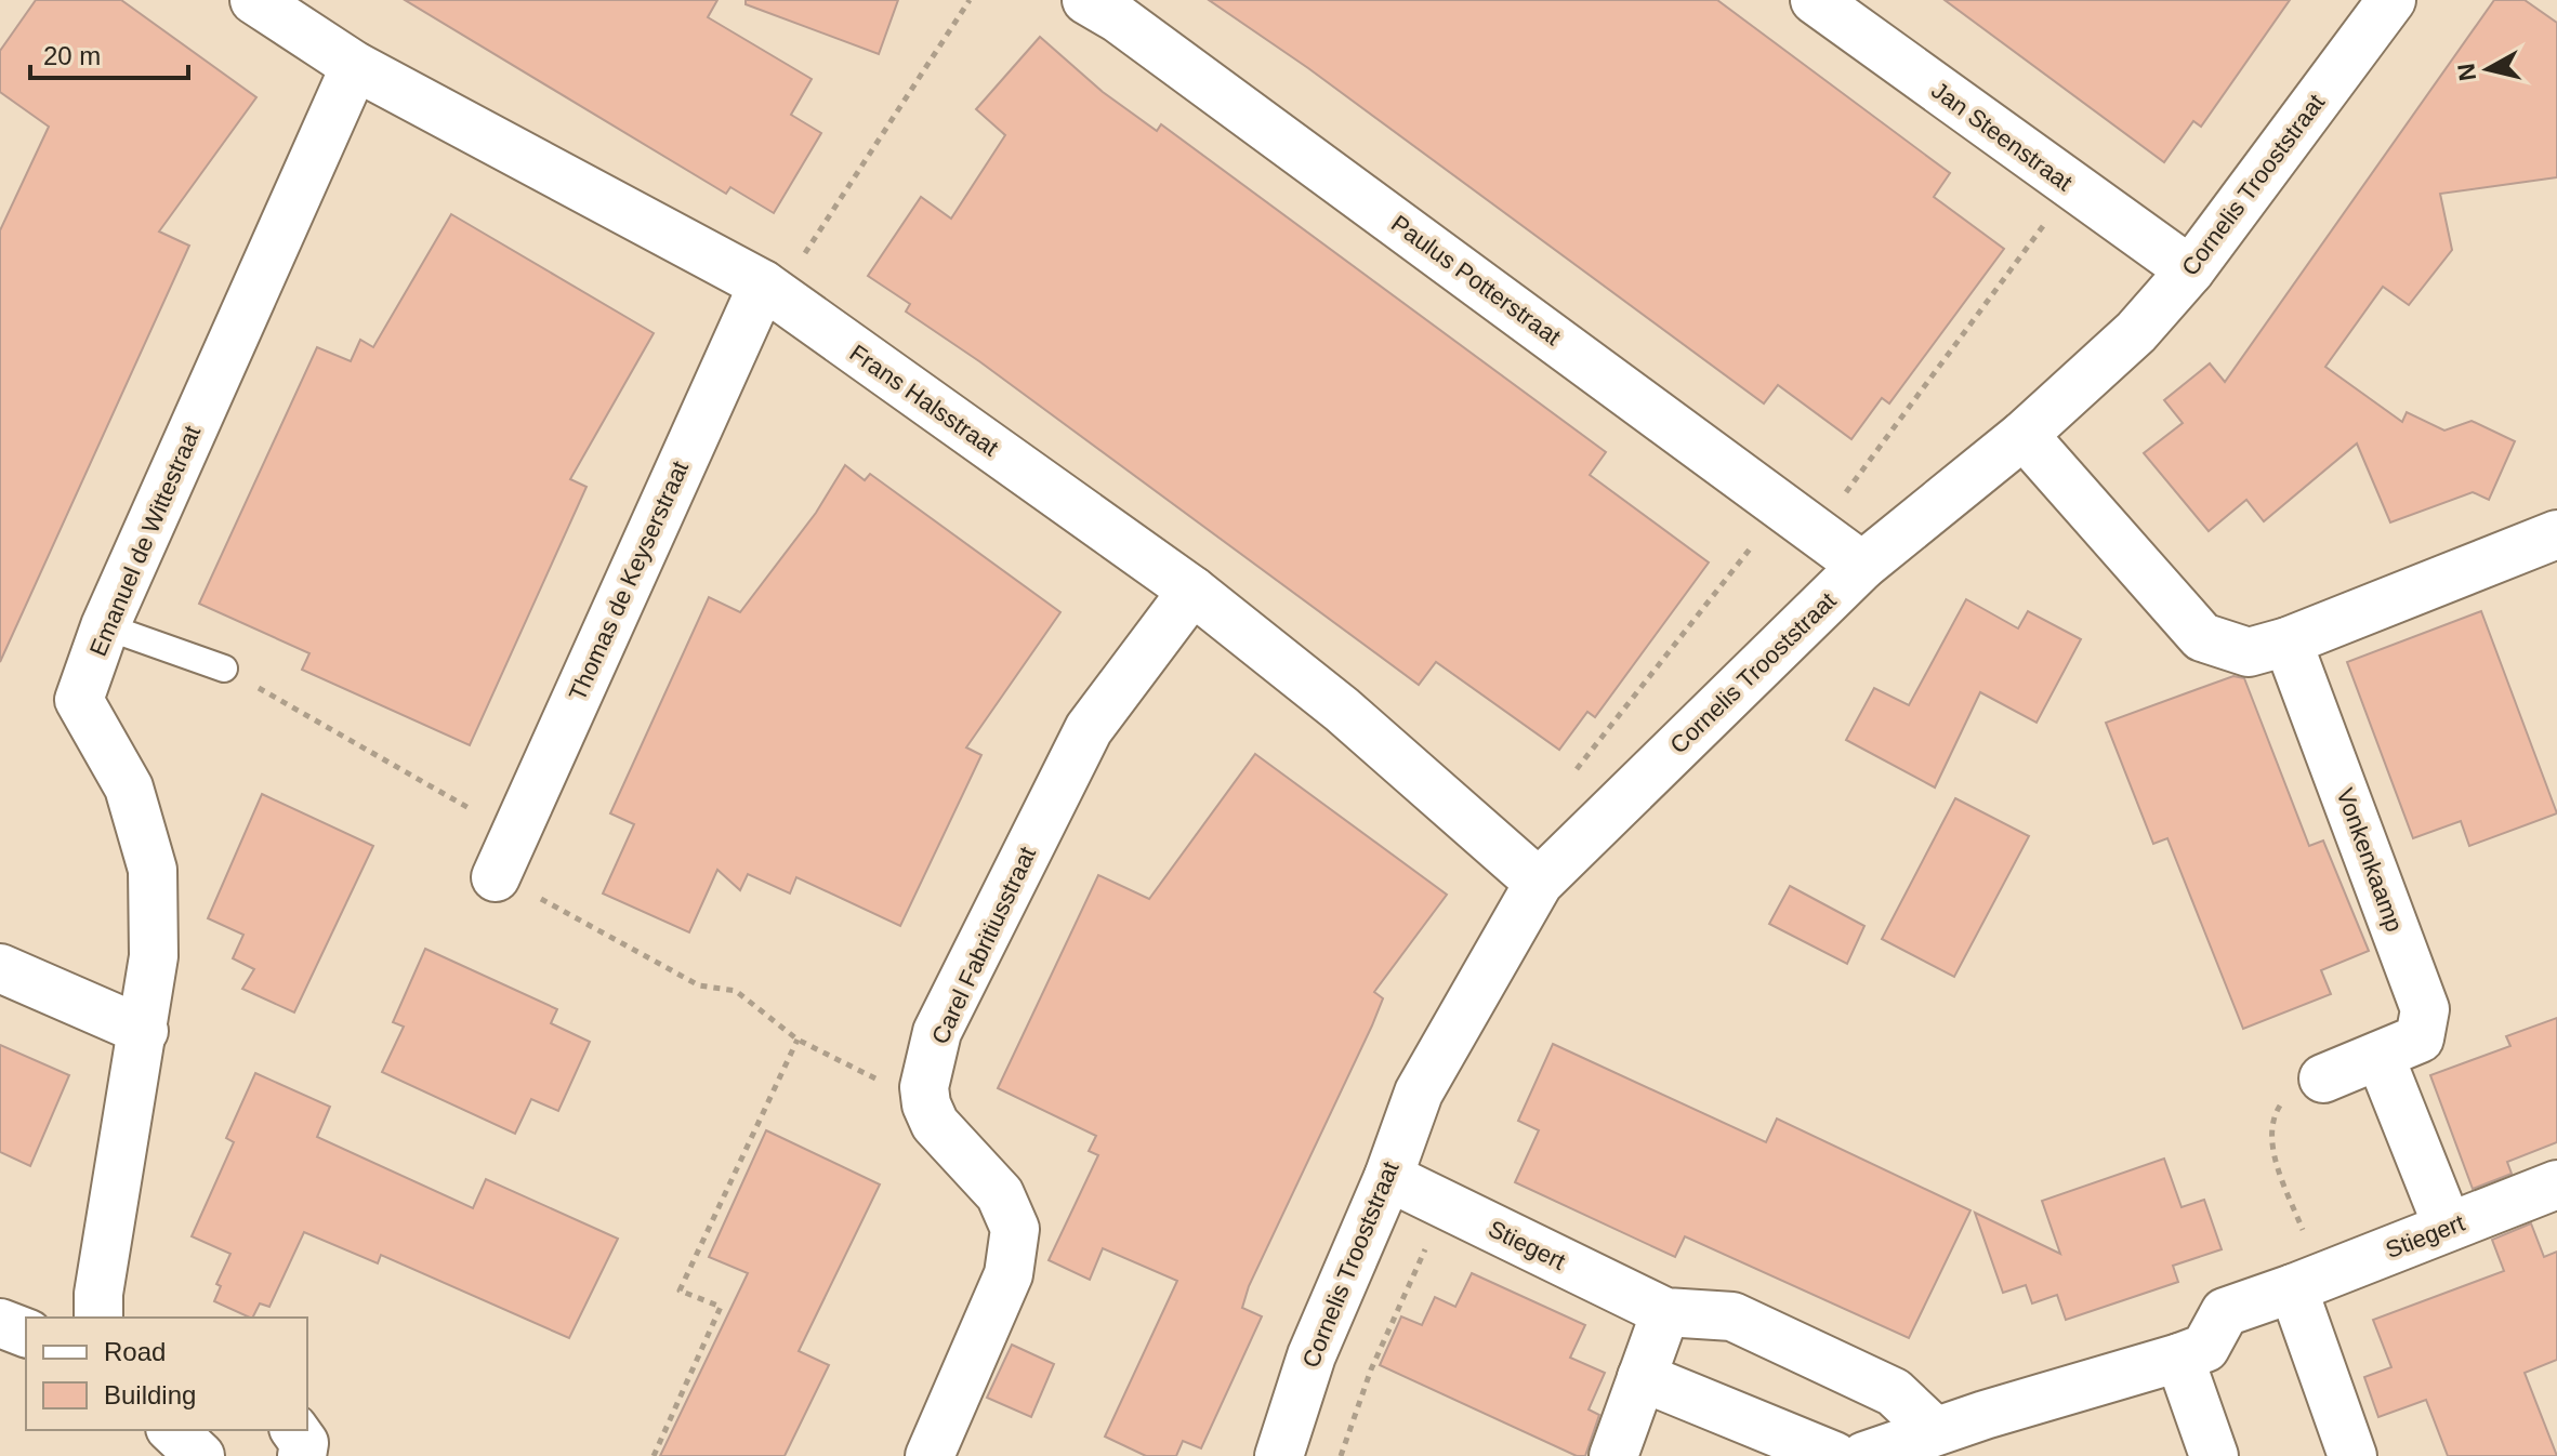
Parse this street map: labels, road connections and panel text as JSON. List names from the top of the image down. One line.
{"streets":{"street":["Jan Steenstraat","Cornelis Trooststraat","Paulus Potterstraat","Frans Halsstraat","Emanuel de Wittestraat","Thomas de Keyserstraat","Vonkenkaamp","Carel Fabritiusstraat","Stiegert"]},"crossings":[["Jan Steenstraat","Cornelis Trooststraat"],["Cornelis Trooststraat","Paulus Potterstraat"],["Cornelis Trooststraat","Frans Halsstraat"],["Cornelis Trooststraat","Stiegert"],["Frans Halsstraat","Emanuel de Wittestraat"],["Frans Halsstraat","Thomas de Keyserstraat"],["Frans Halsstraat","Carel Fabritiusstraat"]],"legend":["Road","Building"],"scale_bar":"20 m","north":"left"}
